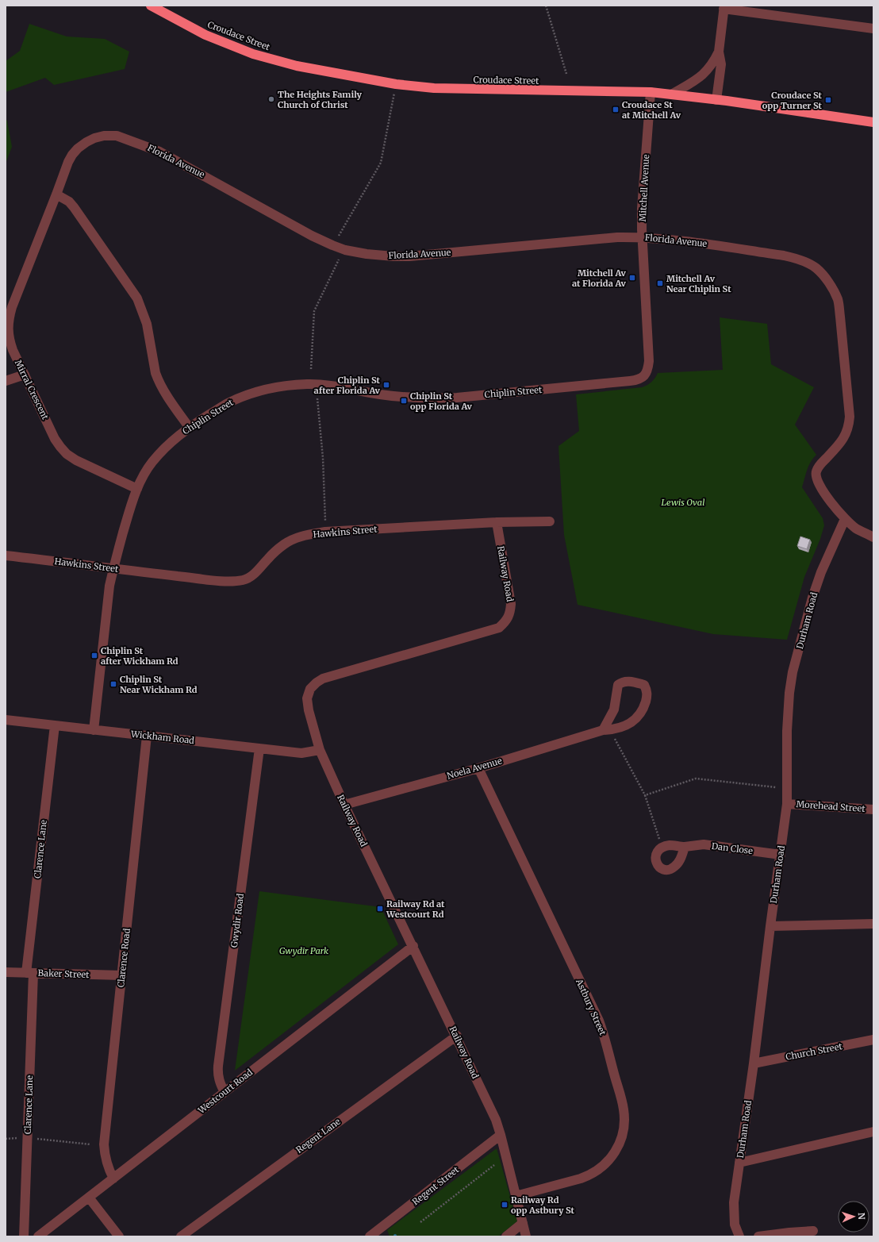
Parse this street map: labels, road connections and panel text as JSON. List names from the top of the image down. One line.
{"streets":{"highway":["Croudace Street"],"street":["Florida Avenue","Mitchell Avenue","Mirral Crescent","Chiplin Street","Hawkins Street","Railway Road","Durham Road","Wickham Road","Noela Avenue","Morehead Street","Dan Close","Clarence Lane","Gwydir Road","Clarence Road","Baker Street","Astbury Street","Church Street","Westcourt Road","Regent Lane","Regent Street"]},"crossings":[["Croudace Street","Mitchell Avenue"],["Florida Avenue","Mitchell Avenue"],["Florida Avenue","Mirral Crescent"],["Florida Avenue","Durham Road"],["Mitchell Avenue","Chiplin Street"],["Mirral Crescent","Chiplin Street"],["Chiplin Street","Hawkins Street"],["Chiplin Street","Wickham Road"],["Hawkins Street","Railway Road"],["Railway Road","Wickham Road"],["Railway Road","Noela Avenue"],["Railway Road","Astbury Street"],["Railway Road","Westcourt Road"],["Railway Road","Regent Lane"],["Railway Road","Regent Street"],["Durham Road","Morehead Street"],["Durham Road","Dan Close"],["Durham Road","Church Street"],["Wickham Road","Clarence Lane"],["Wickham Road","Gwydir Road"],["Wickham Road","Clarence Road"],["Noela Avenue","Astbury Street"],["Clarence Lane","Baker Street"],["Gwydir Road","Westcourt Road"],["Clarence Road","Baker Street"],["Clarence Road","Westcourt Road"]],"parks":["Lewis Oval","Gwydir Park"],"places":{"other":["The Heights Family Church of Christ"],"transit":["Croudace St opp Turner St","Croudace St at Mitchell Av","Mitchell Av at Florida Av","Mitchell Av Near Chiplin St","Chiplin St after Florida Av","Chiplin St opp Florida Av","Chiplin St after Wickham Rd","Chiplin St Near Wickham Rd","Railway Rd at Westcourt Rd","Railway Rd opp Astbury St"]},"north":"right"}
